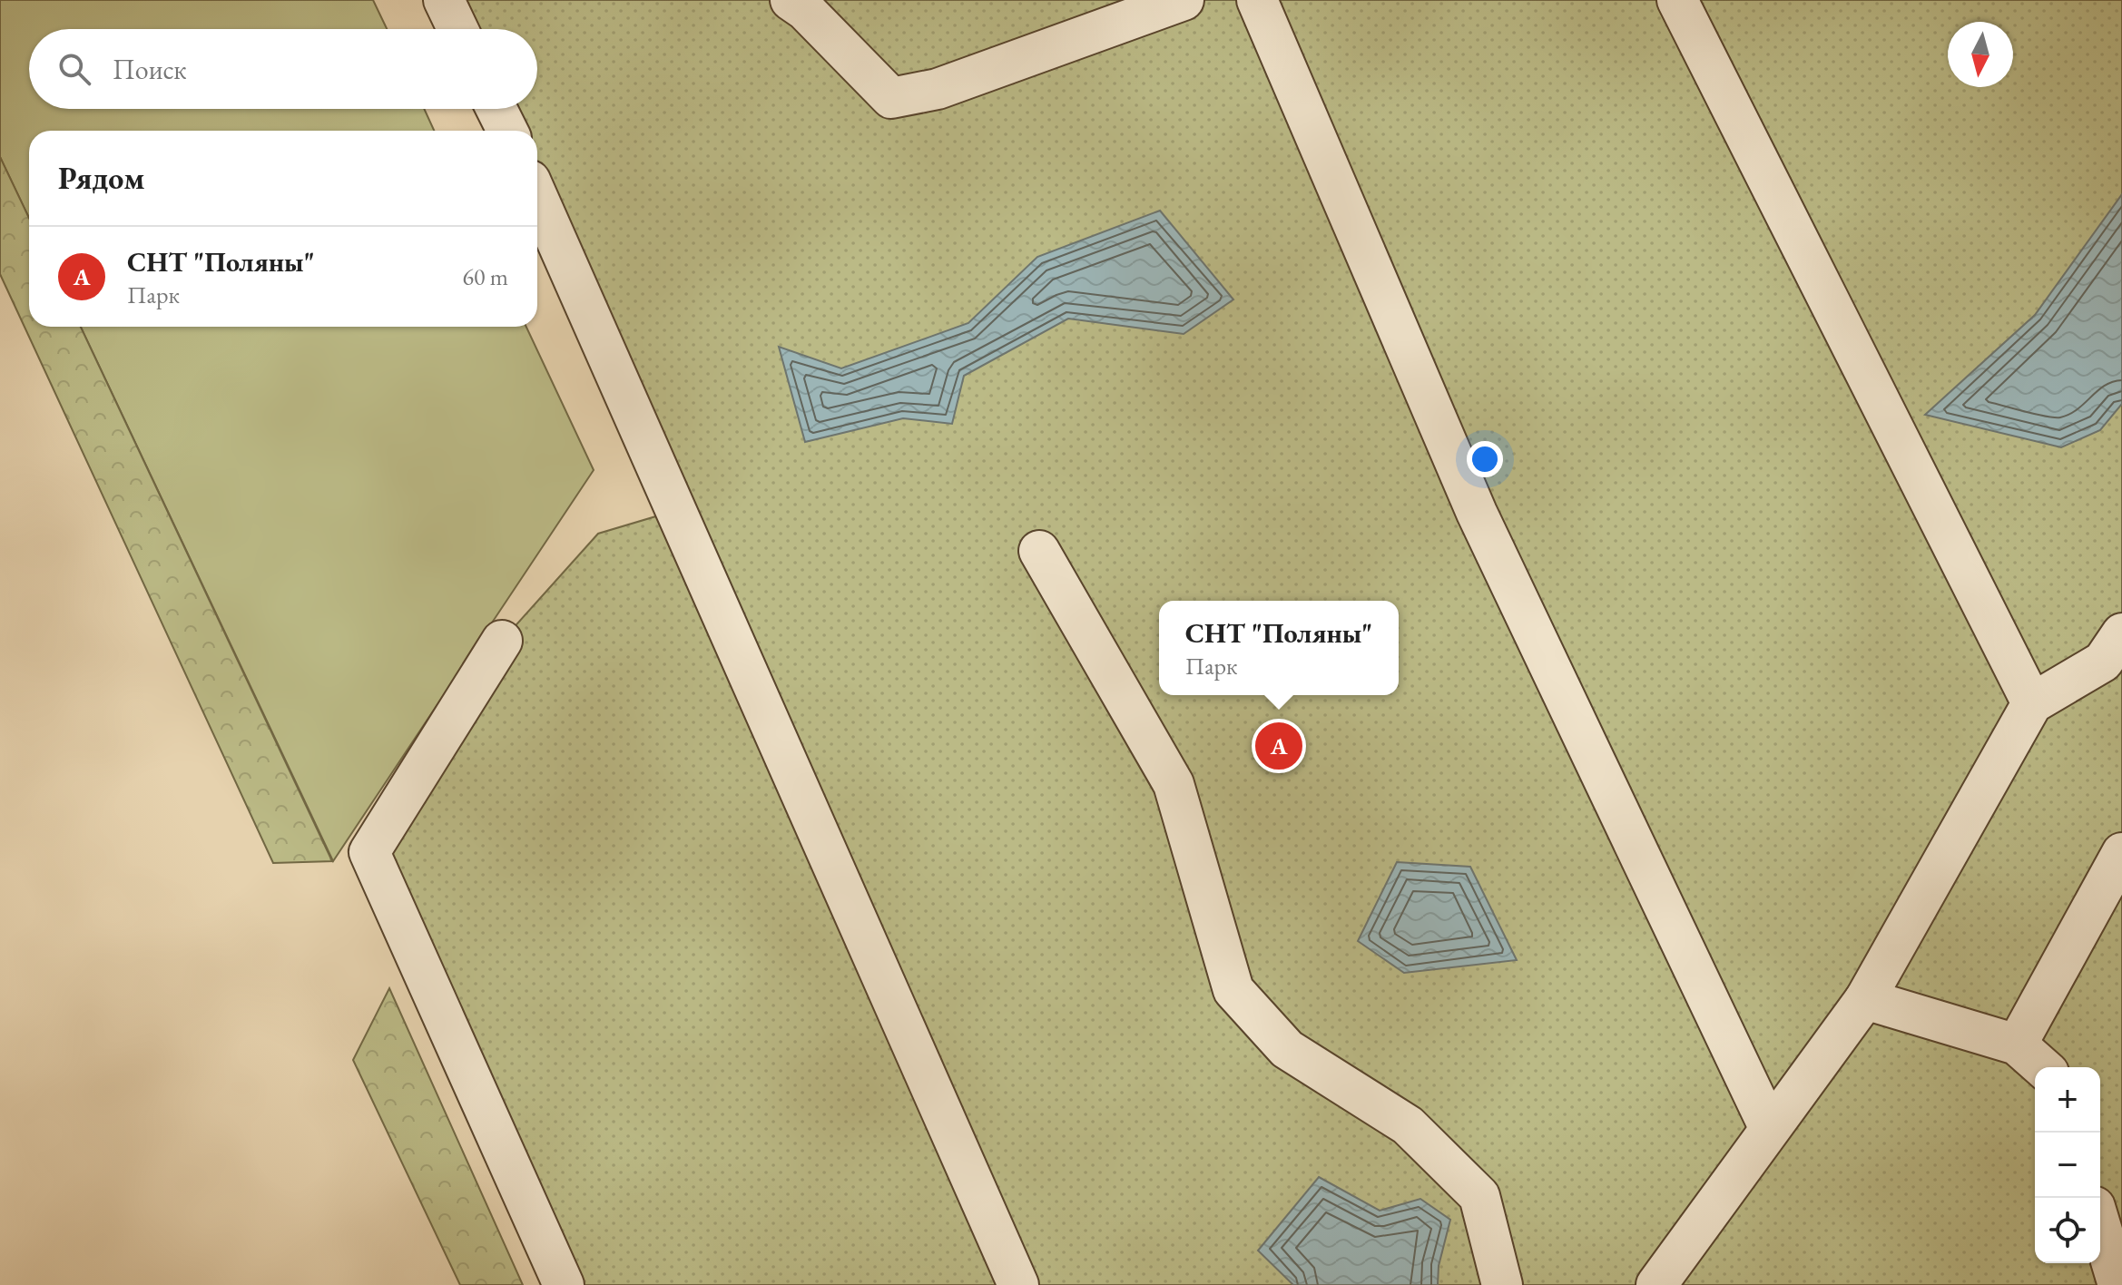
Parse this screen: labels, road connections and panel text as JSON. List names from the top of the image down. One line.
{"north":"bottom","page":{"search":"Поиск","heading":"Рядом","list":[{"mark":"A","name":"СНТ \"Поляны\"","note":"Парк","value":"60 m"}],"popup":["СНТ \"Поляны\"","Парк"],"pins":"A","map_buttons":["+","−"]}}
